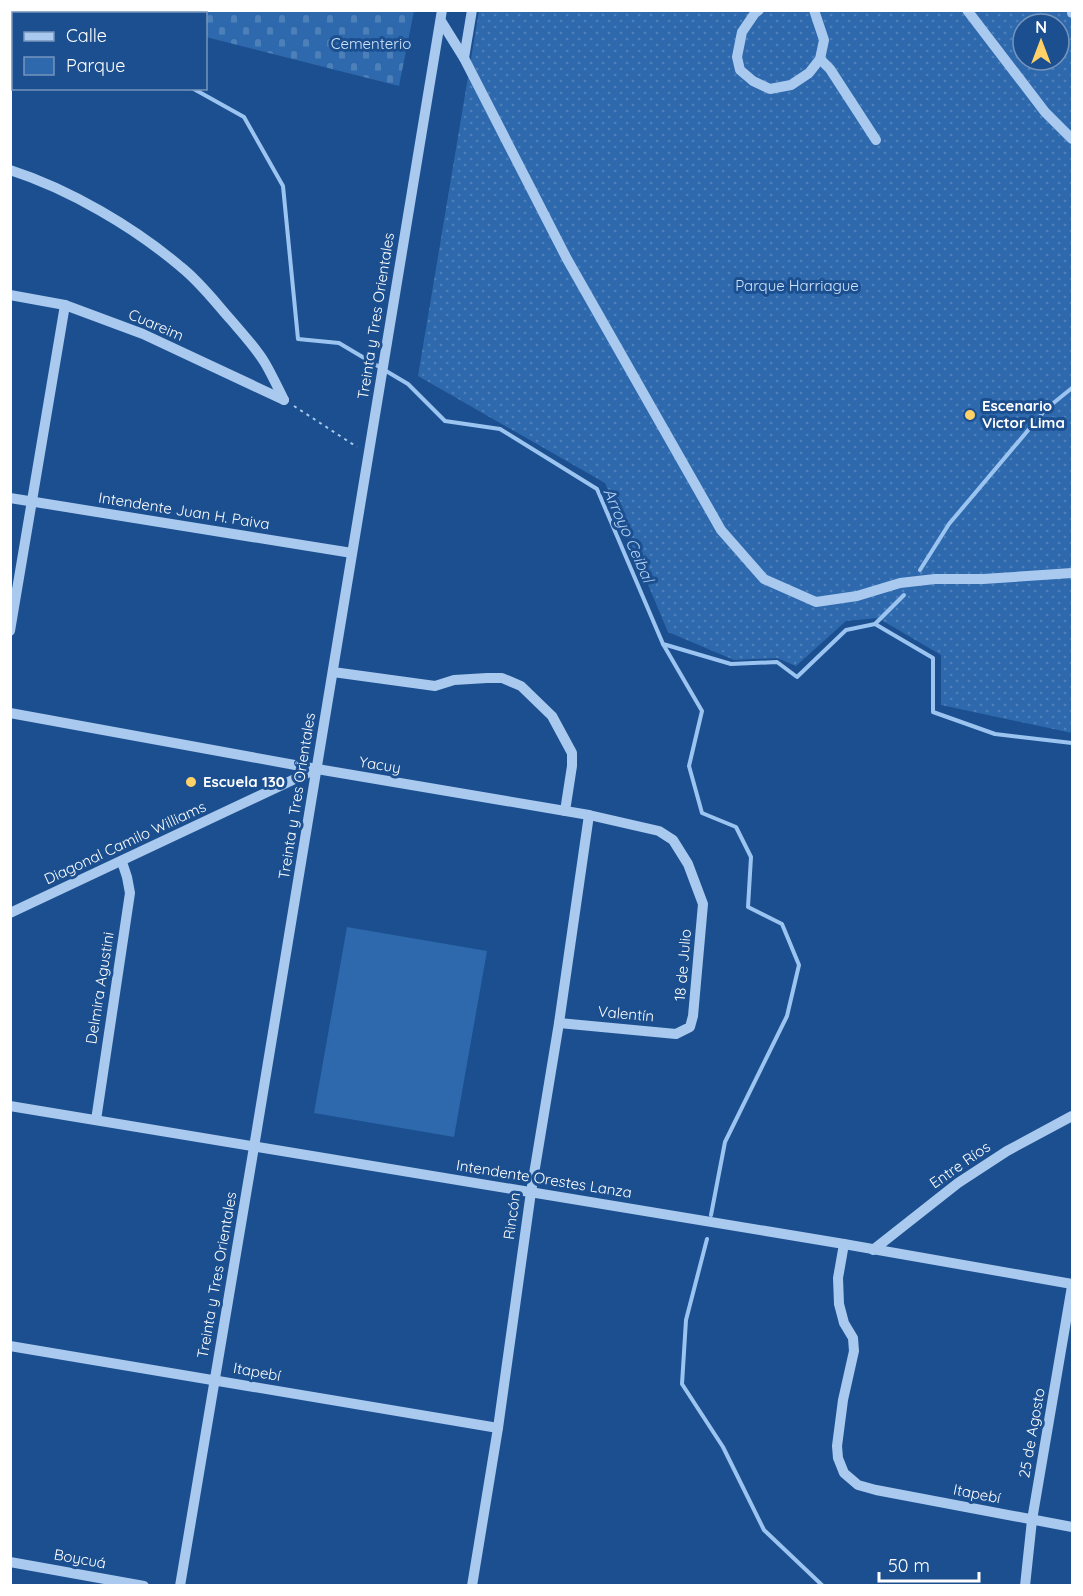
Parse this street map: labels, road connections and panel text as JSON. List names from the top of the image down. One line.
{"streets":{"street":["Treinta y Tres Orientales","Cuareim","Intendente Juan H. Paiva","Yacuy","Diagonal Camilo Williams","18 de Julio","Delmira Agustini","Valentín","Entre Ríos","Intendente Orestes Lanza","Rincón","Itapebí","25 de Agosto","Boycuá"]},"crossings":[["Treinta y Tres Orientales","Intendente Juan H. Paiva"],["Treinta y Tres Orientales","Yacuy"],["Treinta y Tres Orientales","Diagonal Camilo Williams"],["Treinta y Tres Orientales","Intendente Orestes Lanza"],["Treinta y Tres Orientales","Itapebí"],["Yacuy","Diagonal Camilo Williams"],["Yacuy","18 de Julio"],["Yacuy","Rincón"],["Diagonal Camilo Williams","Delmira Agustini"],["18 de Julio","Valentín"],["Delmira Agustini","Intendente Orestes Lanza"],["Valentín","Rincón"],["Entre Ríos","Intendente Orestes Lanza"],["Intendente Orestes Lanza","Rincón"],["Intendente Orestes Lanza","Itapebí"],["Intendente Orestes Lanza","25 de Agosto"],["Rincón","Itapebí"],["Itapebí","25 de Agosto"]],"water":["Arroyo Ceibal"],"parks":["Cementerio","Parque Harriague"],"places":["Escenario Victor Lima","Escuela 130"],"legend":["Calle","Parque"],"scale_bar":"50 m","north":"top"}
